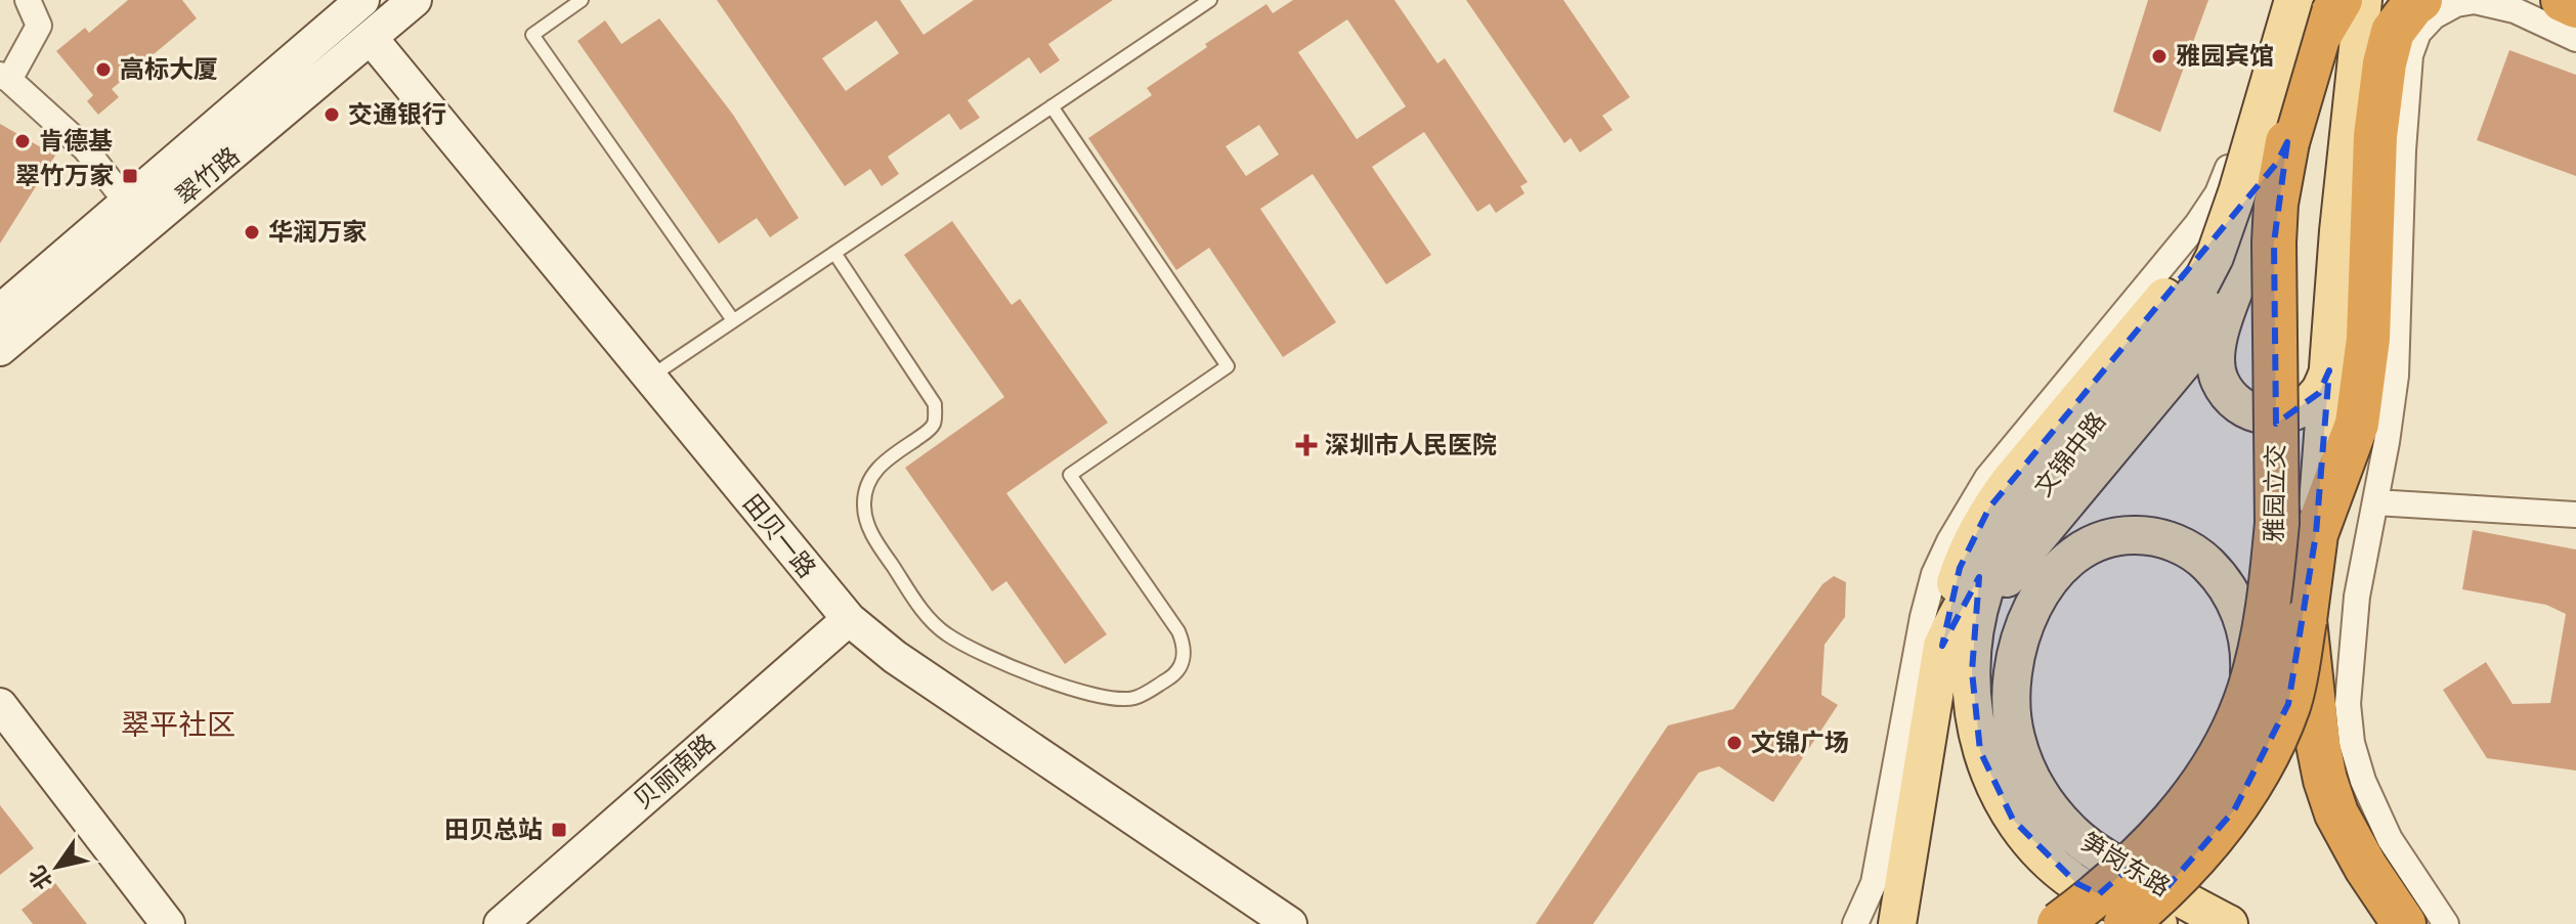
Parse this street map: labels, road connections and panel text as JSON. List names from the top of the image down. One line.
{"streets":{"highway":["雅园立交"],"main road":["文锦中路","笋岗东路"],"street":["翠竹路","田贝一路","贝丽南路"]},"crossings":[["翠竹路","田贝一路"],["文锦中路","笋岗东路"],["雅园立交","笋岗东路"],["田贝一路","贝丽南路"]],"districts":["翠平社区"],"places":{"other":["雅园宾馆","高标大厦","交通银行","肯德基","华润万家","文锦广场"],"transit":["翠竹万家","田贝总站"],"health":["深圳市人民医院"]},"north":"bottom left"}
